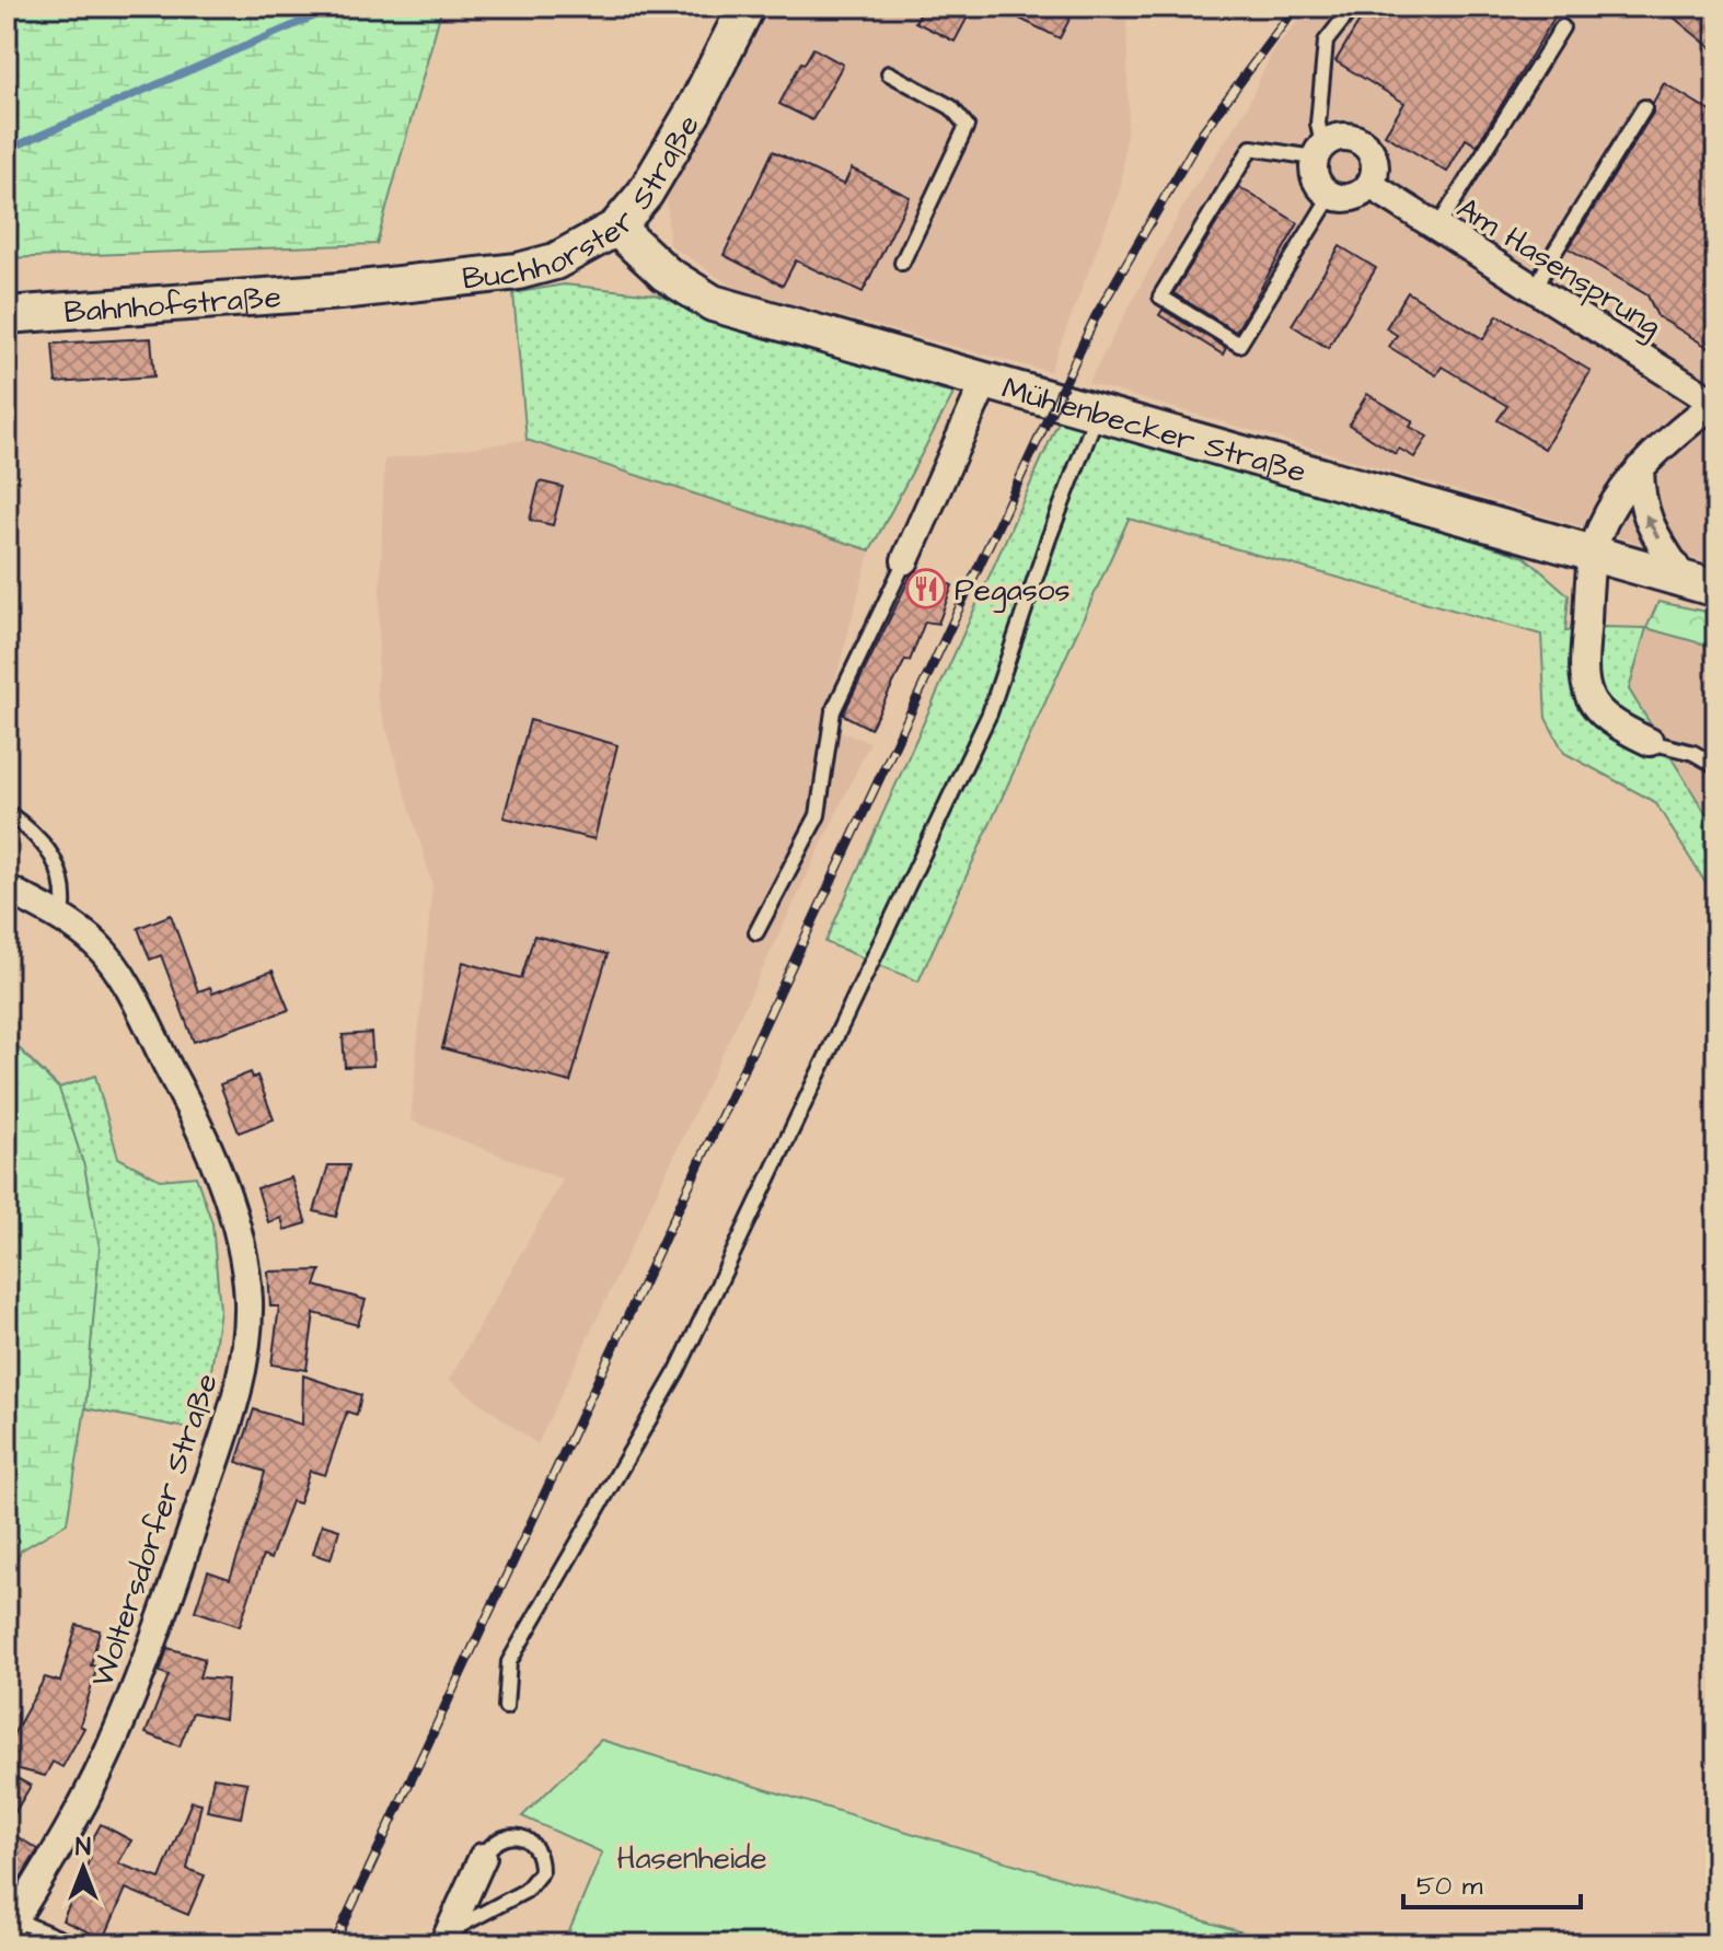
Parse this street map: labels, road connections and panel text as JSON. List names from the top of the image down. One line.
{"streets":{"main road":["Buchhorster Straße","Bahnhofstraße","Mühlenbecker Straße"],"street":["Am Hasensprung","Woltersdorfer Straße"]},"crossings":[["Buchhorster Straße","Bahnhofstraße"],["Buchhorster Straße","Mühlenbecker Straße"],["Am Hasensprung","Mühlenbecker Straße"]],"parks":["Hasenheide"],"places":{"restaurant":["Pegasos"]},"scale_bar":"50 m","north":"top"}
